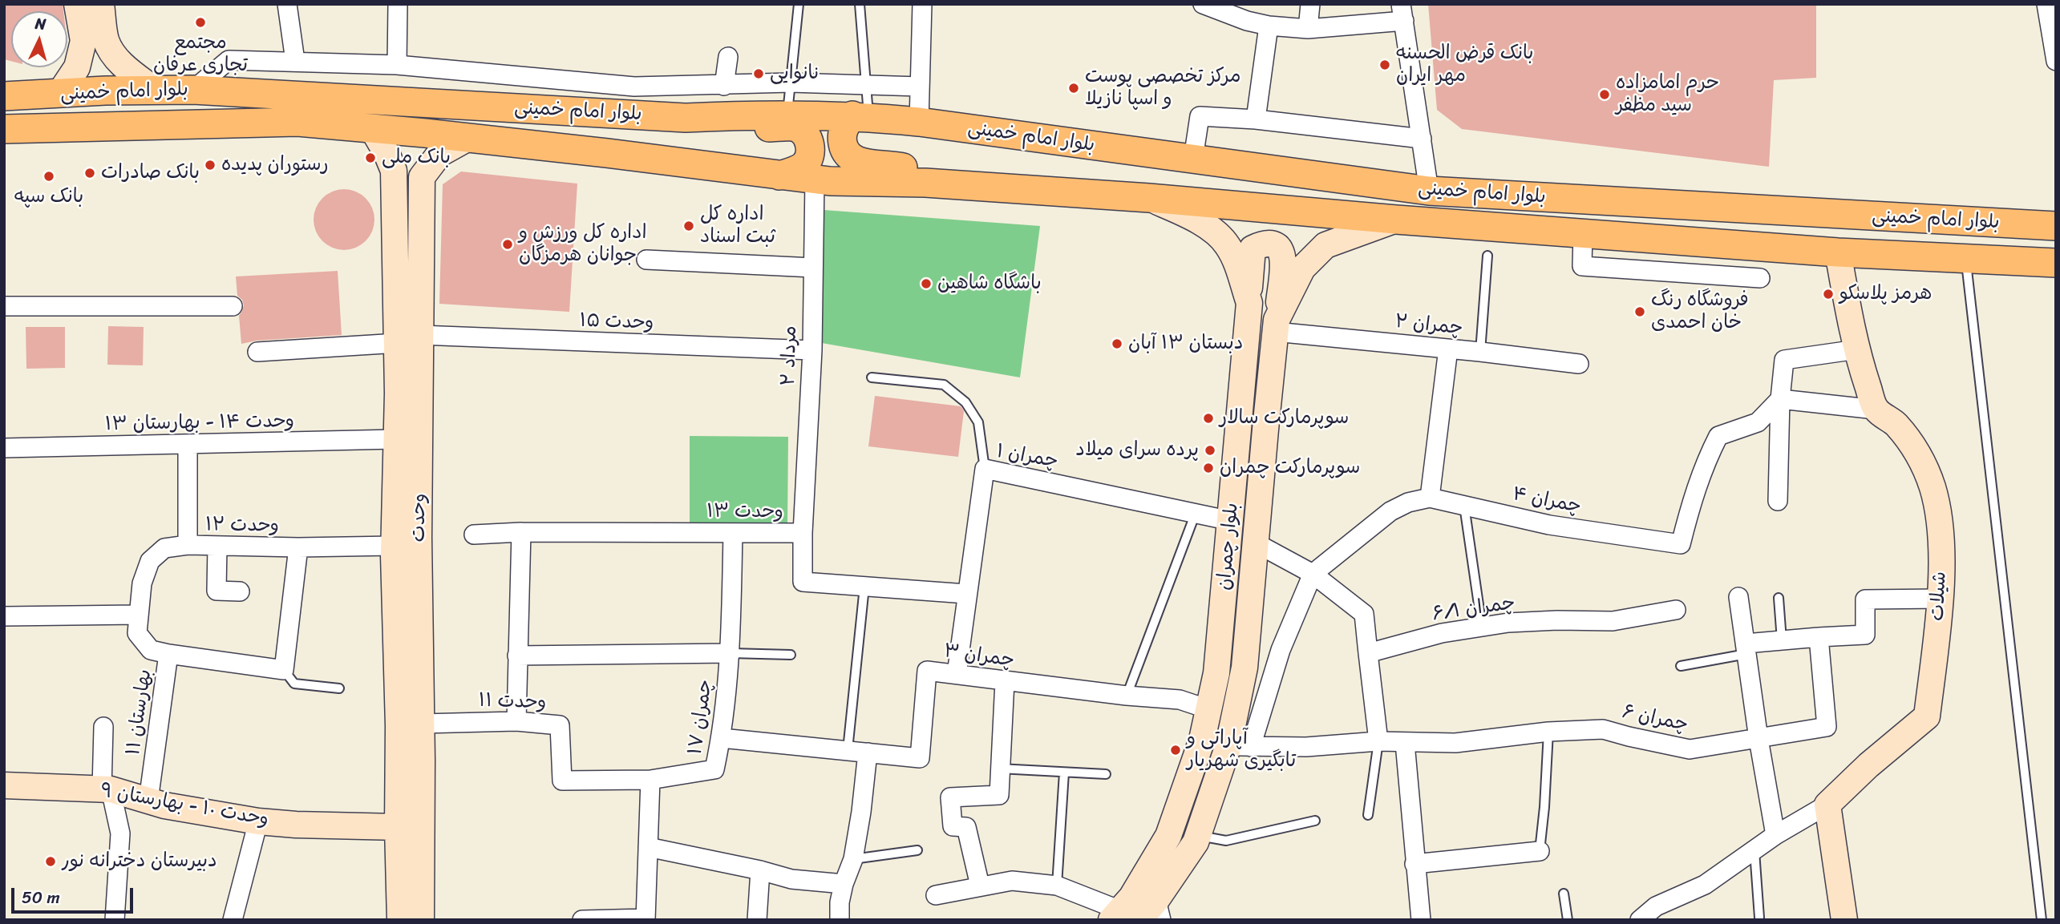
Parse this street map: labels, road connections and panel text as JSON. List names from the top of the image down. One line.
{"streets":{"main road":["بلوار امام خمینی"],"street":["وحدت ۱۵","چمران ۲","مرداد ۲","وحدت ۱۴ - بهارستان ۱۳","چمران ۱","چمران ۴","وحدت ۱۳","وحدت","وحدت ۱۲","بلوار چمران","شیلات","چمران ۶/۱","چمران ۳","وحدت ۱۱","بهارستان ۱۱","چمران ۱۷","چمران ۶","وحدت ۱۰ - بهارستان ۹"]},"crossings":[["بلوار امام خمینی","مرداد ۲"],["بلوار امام خمینی","وحدت"],["بلوار امام خمینی","بلوار چمران"],["وحدت ۱۵","مرداد ۲"],["وحدت ۱۵","وحدت"],["چمران ۲","بلوار چمران"],["مرداد ۲","وحدت ۱۳"],["وحدت ۱۴ - بهارستان ۱۳","وحدت"],["چمران ۱","وحدت ۱۳"],["چمران ۱","بلوار چمران"],["چمران ۱","چمران ۳"],["چمران ۴","بلوار چمران"],["چمران ۴","چمران ۶"],["وحدت ۱۳","چمران ۱۷"],["وحدت","وحدت ۱۲"],["وحدت","وحدت ۱۱"],["وحدت","وحدت ۱۰ - بهارستان ۹"],["وحدت ۱۲","بهارستان ۱۱"],["بلوار چمران","چمران ۳"],["بلوار چمران","چمران ۶"],["چمران ۳","چمران ۱۷"],["وحدت ۱۱","چمران ۱۷"],["بهارستان ۱۱","وحدت ۱۰ - بهارستان ۹"]],"places":["مجتمع تجاری عرفان","بانک قرض الحسنه مهر ایران","نانوایی","مرکز تخصصی پوست و اسپا نازیلا","حرم امامزاده سید مظفر","بانک ملی","رستوران پدیده","بانک صادرات","بانک سپه","اداره کل ثبت اسناد","اداره کل ورزش و جوانان هرمزگان","باشگاه شاهین","هرمز پلاسکو","فروشگاه رنگ خان احمدی","دبستان ۱۳ آبان","سوپرمارکت سالار","پرده سرای میلاد","سوپرمارکت چمران","آپاراتی و تابگیری شهریار","دبیرستان دخترانه نور"],"scale_bar":"50 m","north":"top"}
